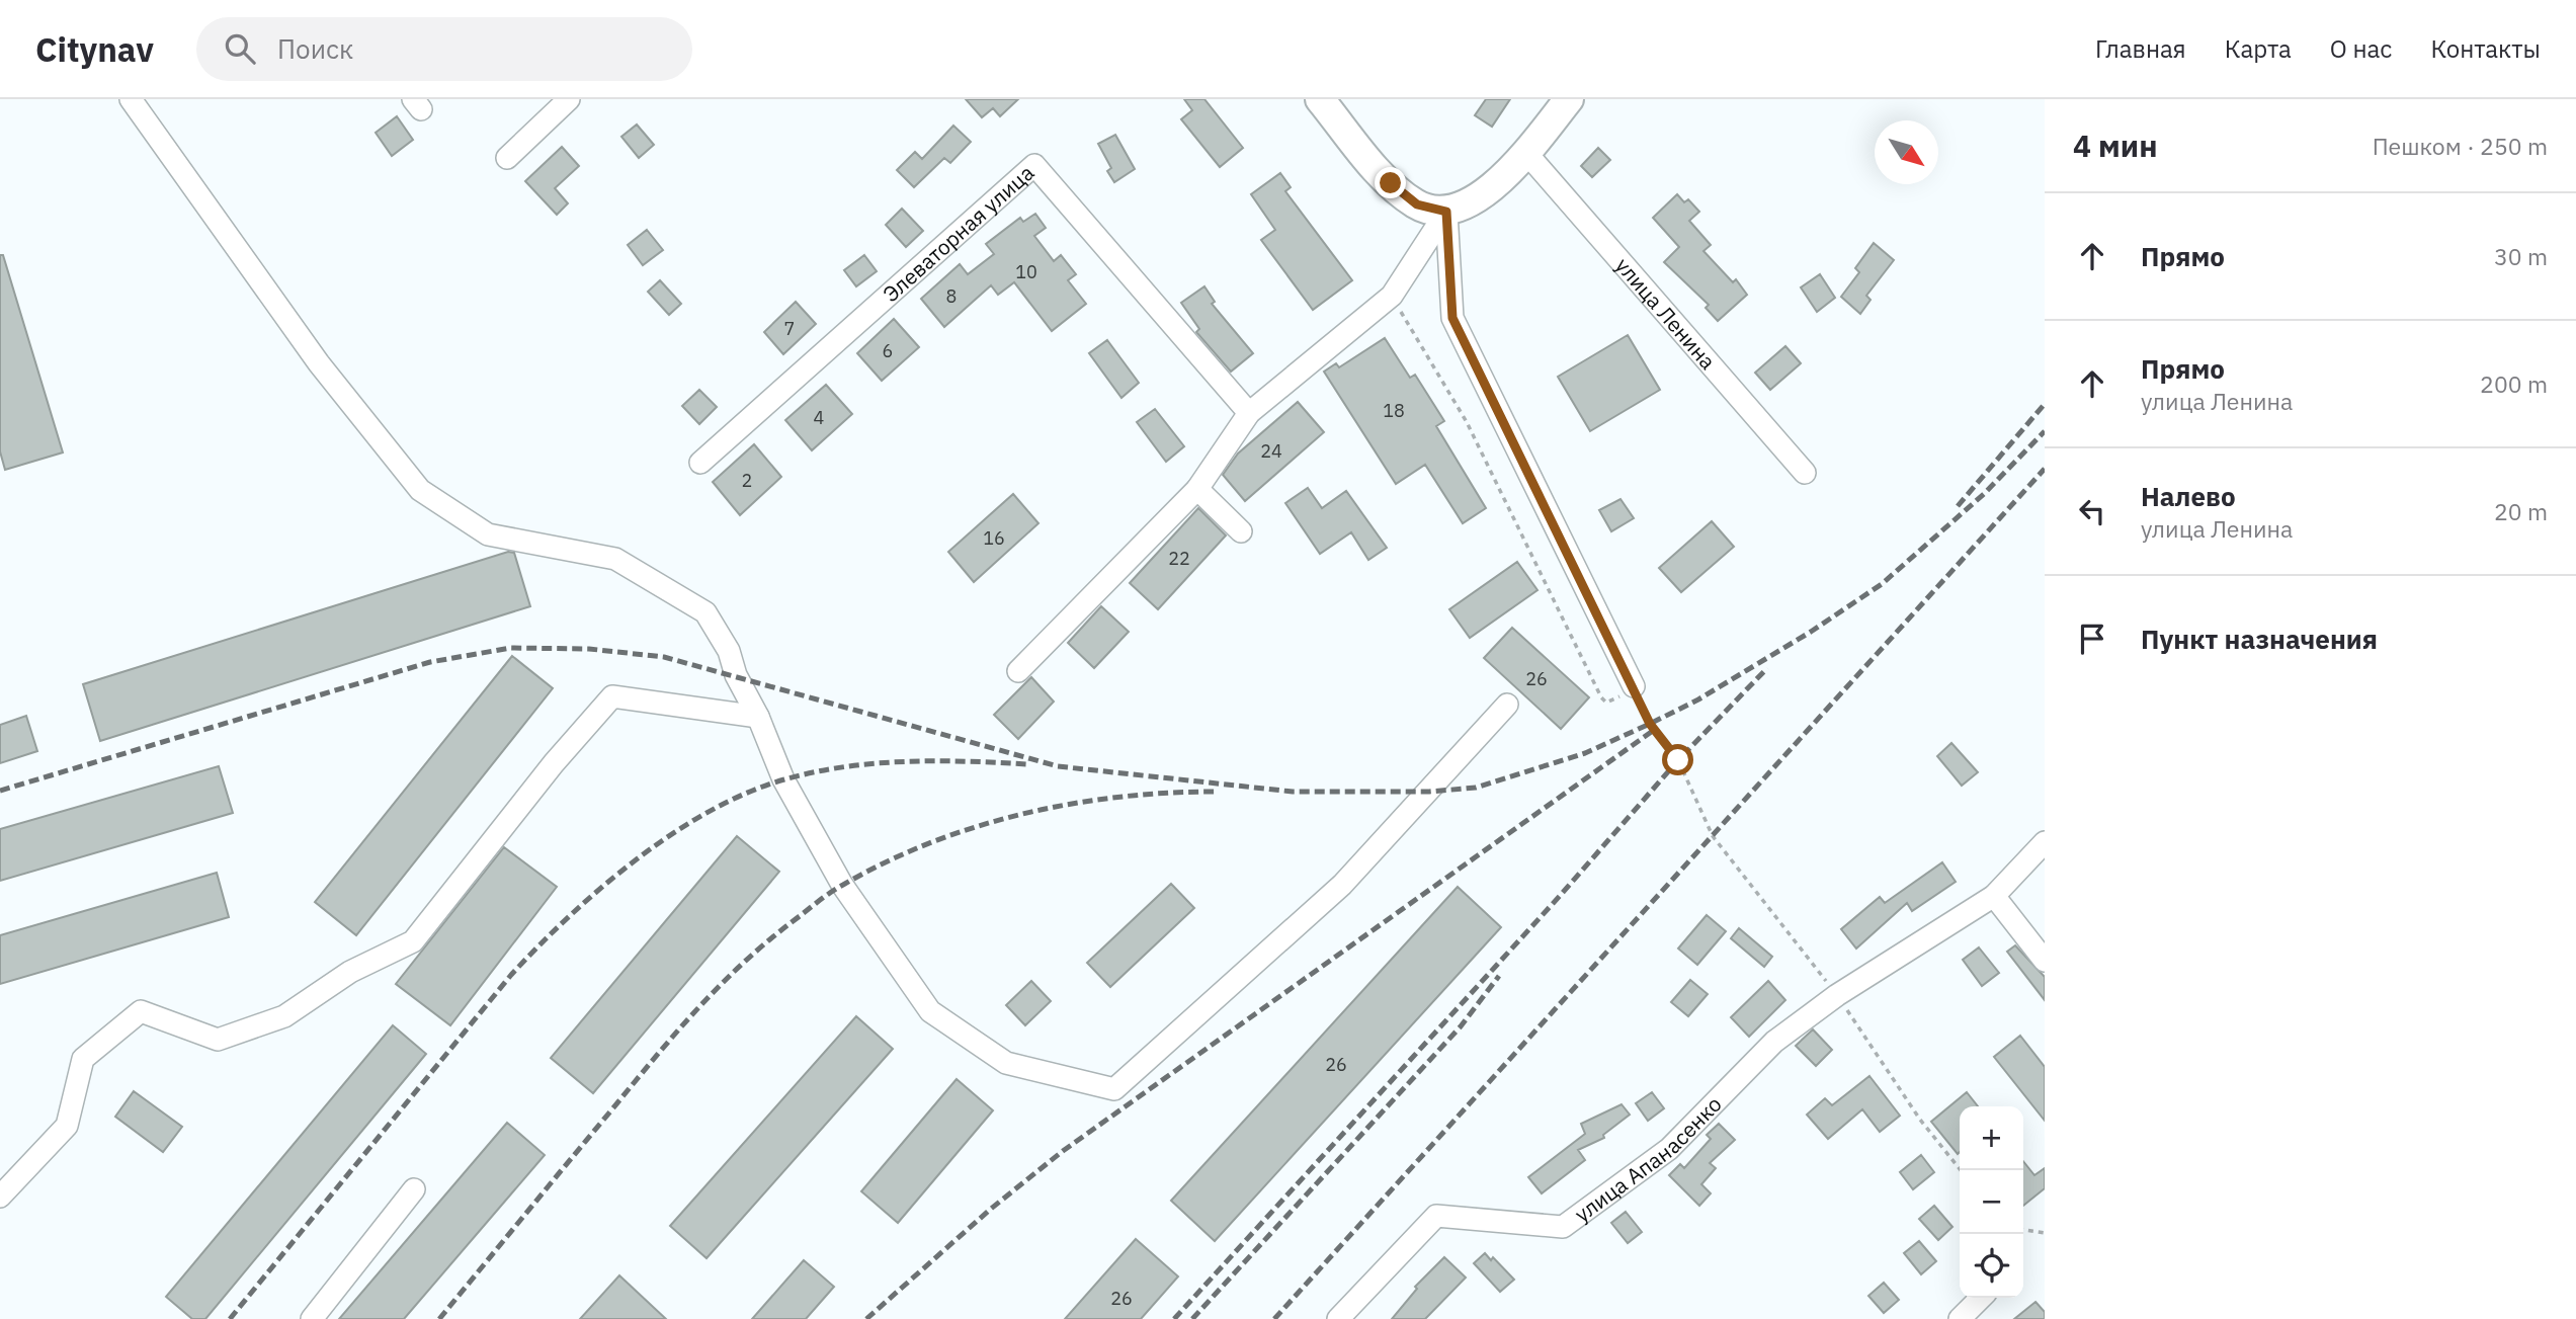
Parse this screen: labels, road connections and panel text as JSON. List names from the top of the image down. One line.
{"streets":{"street":["Элеваторная улица","улица Ленина","улица Апанасенко"]},"house_numbers":["10","8","7","6","18","4","24","2","16","22","26","26","26"],"north":"bottom right","page":{"header":"Citynav","search":"Поиск","nav":["Главная","Карта","О нас","Контакты"],"heading":["4 мин","Пешком · 250 m"],"list":[["Прямо","30 m"],["Прямо","улица Ленина","200 m"],["Налево","улица Ленина","20 m"],"Пункт назначения"],"map_buttons":["+","−"]}}
